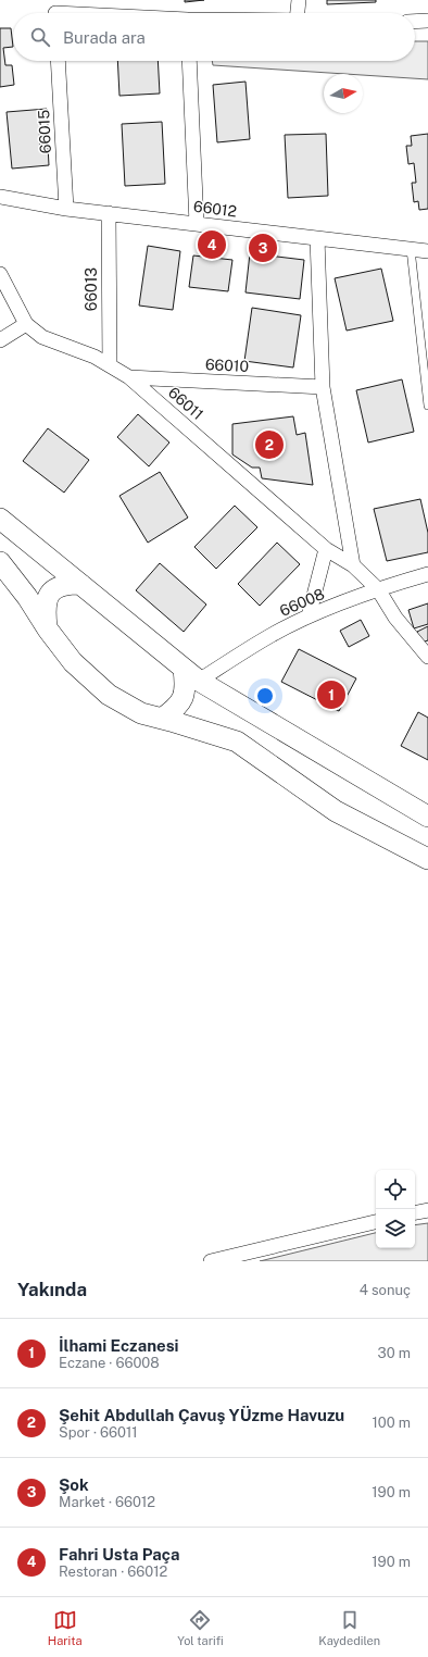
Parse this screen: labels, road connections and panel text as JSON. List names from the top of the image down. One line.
{"streets":{"street":["66015","66012","66013","66010","66011","66008"]},"crossings":[["66015","66012"],["66012","66013"],["66013","66011"],["66010","66011"],["66011","66008"]],"north":"right","page":{"search":"Burada ara","pins":["4","3","2","1"],"heading":["Yakında","4 sonuç"],"list":[{"mark":"1","name":"İlhami Eczanesi","note":"Eczane · 66008","value":"30 m"},{"mark":"2","name":"Şehit Abdullah Çavuş YÜzme Havuzu","note":"Spor · 66011","value":"100 m"},{"mark":"3","name":"Şok","note":"Market · 66012","value":"190 m"},{"mark":"4","name":"Fahri Usta Paça","note":"Restoran · 66012","value":"190 m"}],"nav":["Harita","Yol tarifi","Kaydedilen"]}}
